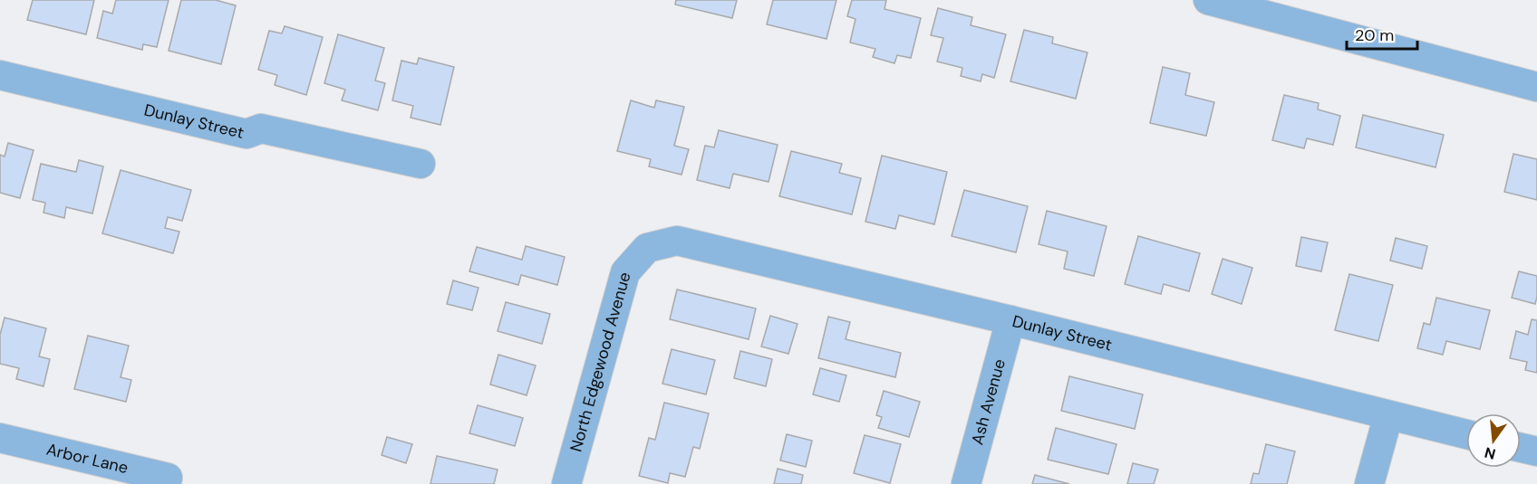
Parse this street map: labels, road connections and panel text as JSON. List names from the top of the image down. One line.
{"streets":{"street":["Dunlay Street","North Edgewood Avenue","Ash Avenue","Arbor Lane"]},"crossings":[["Dunlay Street","North Edgewood Avenue"],["Dunlay Street","Ash Avenue"]],"scale_bar":"20 m","north":"bottom"}
